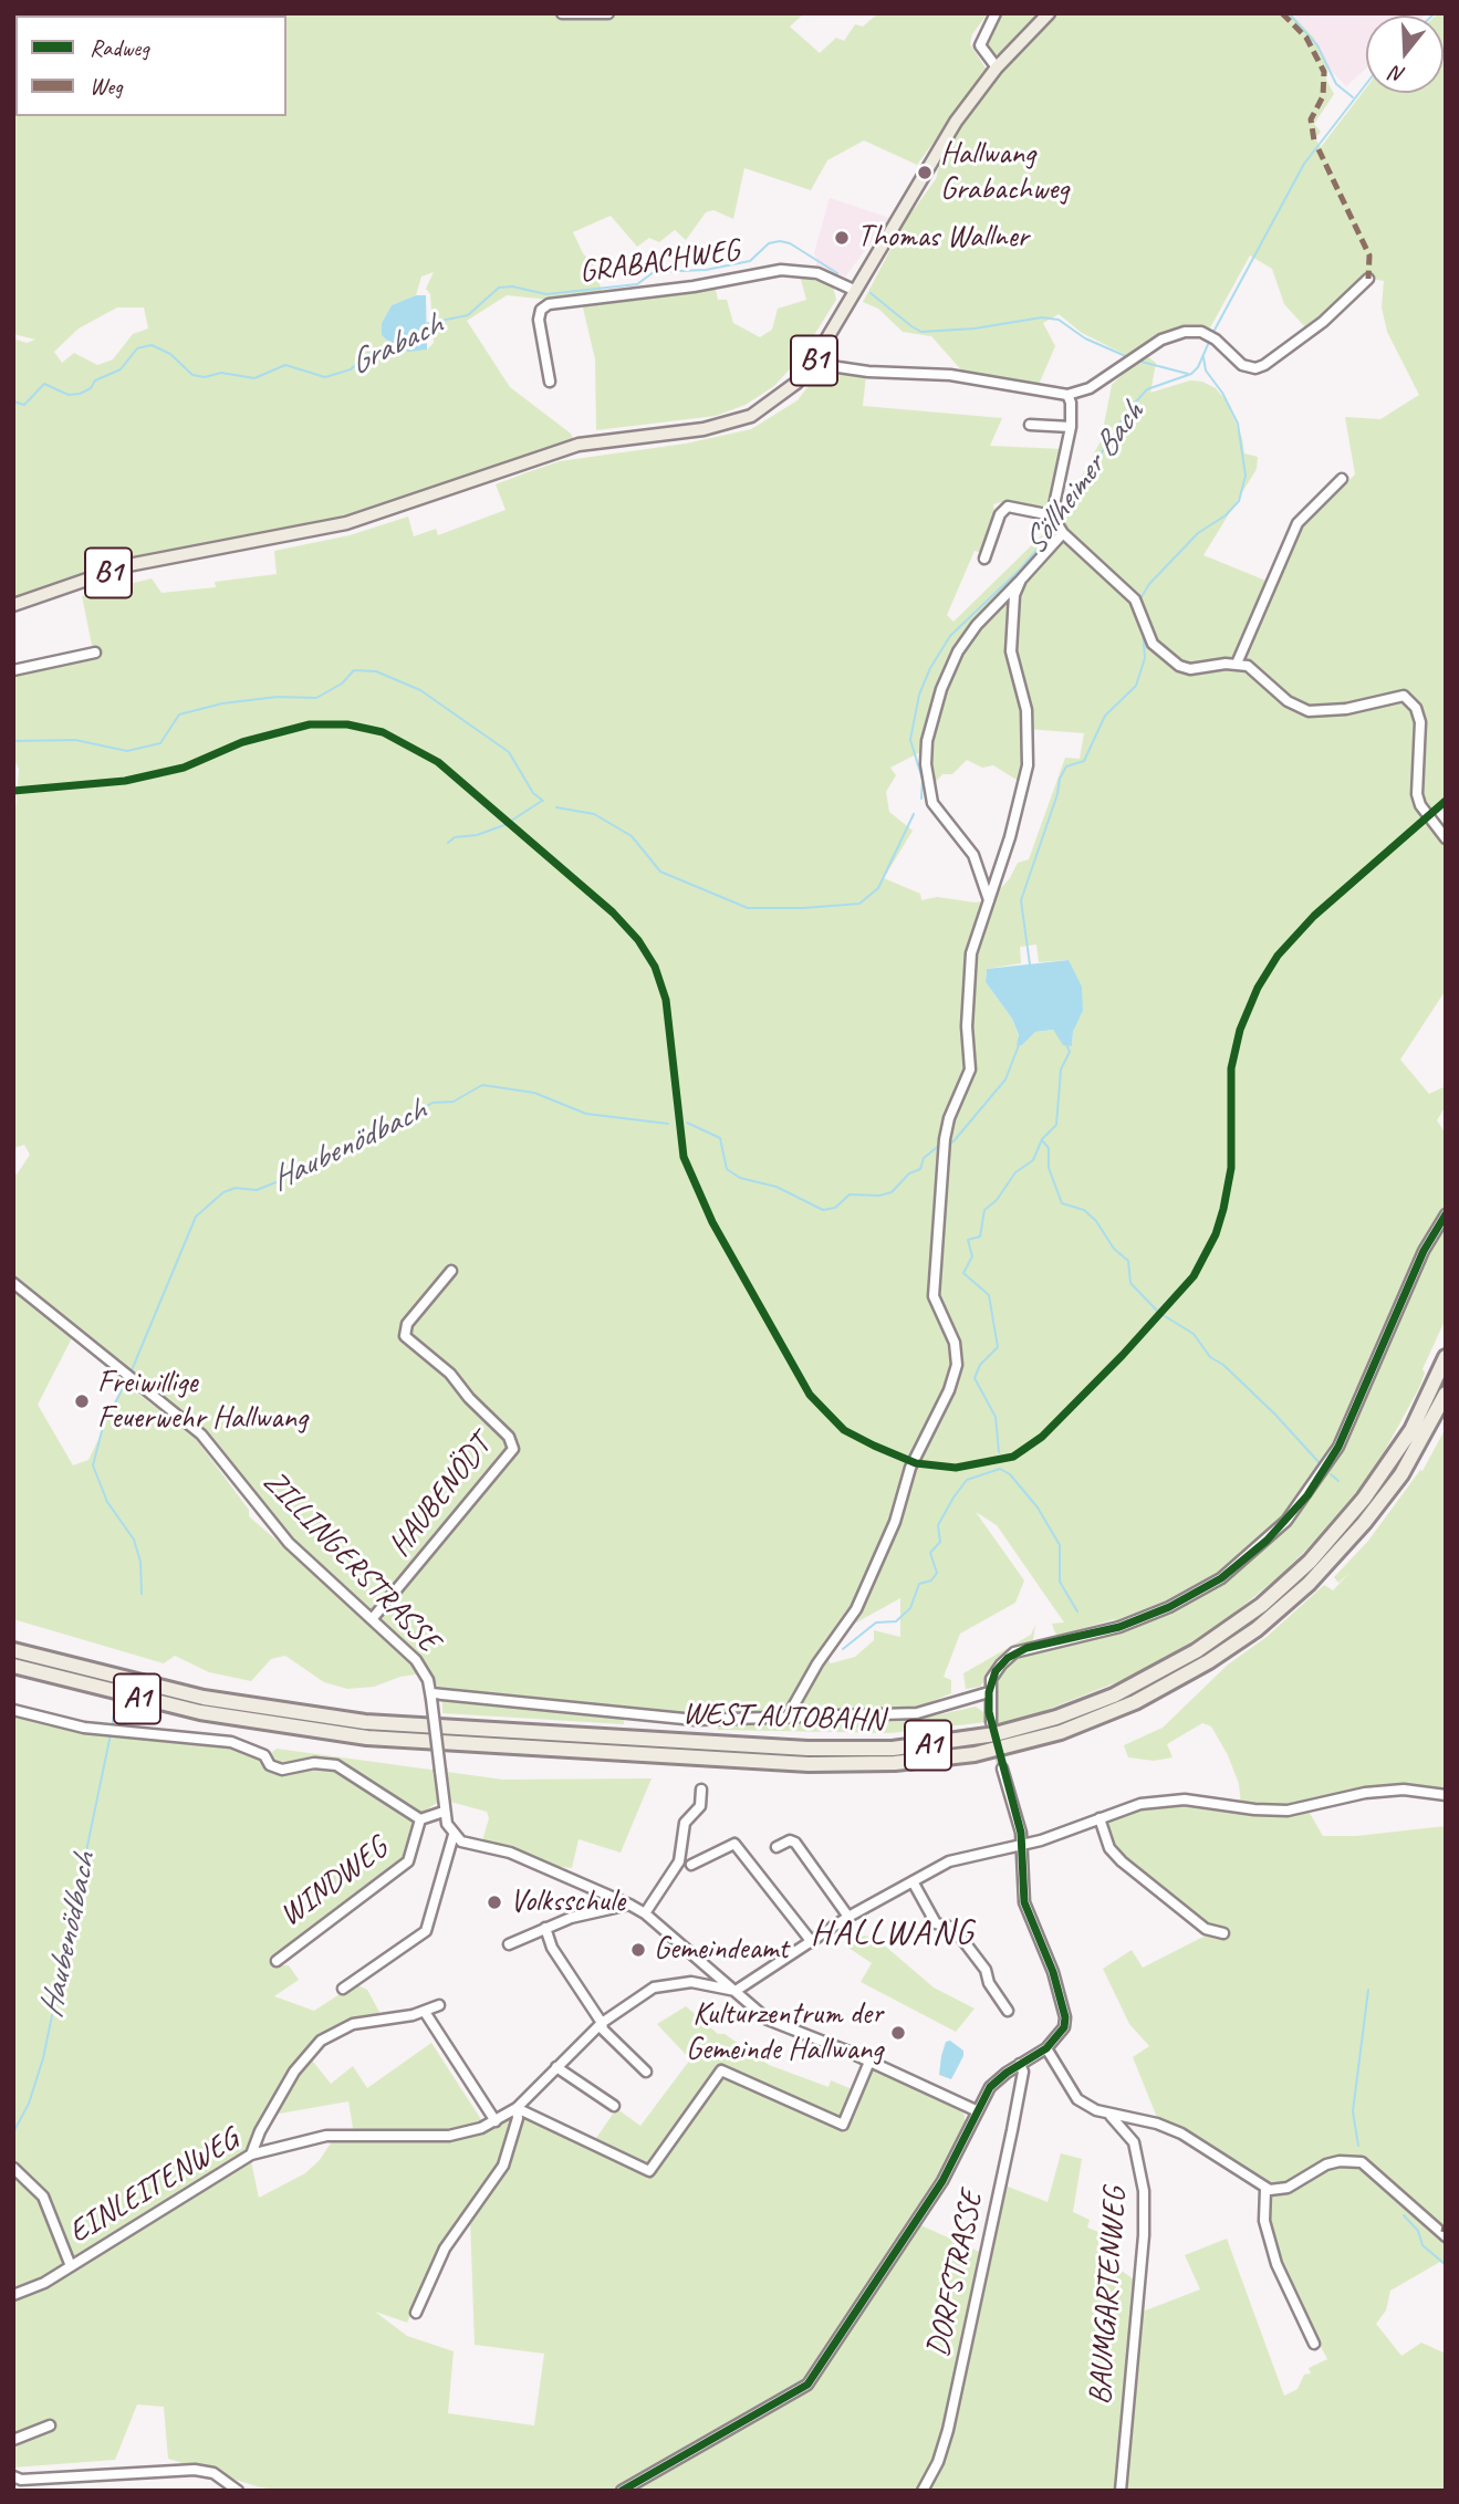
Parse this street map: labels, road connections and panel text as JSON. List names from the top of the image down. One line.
{"streets":{"highway":["A1","WEST AUTOBAHN"],"main road":["B1"],"street":["GRABACHWEG","HAUBENÖDT","ZILLINGERSTRASSE","WINDWEG","EINLEITENWEG","DORFSTRASSE","BAUMGARTENWEG"]},"crossings":[["GRABACHWEG","B1"],["HAUBENÖDT","ZILLINGERSTRASSE"]],"districts":["HALLWANG"],"water":["Grabach","Söllheimer Bach","Haubenödbach"],"places":["Hallwang Grabachweg","Thomas Wallner","Freiwillige Feuerwehr Hallwang","Volksschule","Gemeindeamt","Kulturzentrum der Gemeinde Hallwang"],"legend":["Radweg","Weg"],"north":"bottom"}
